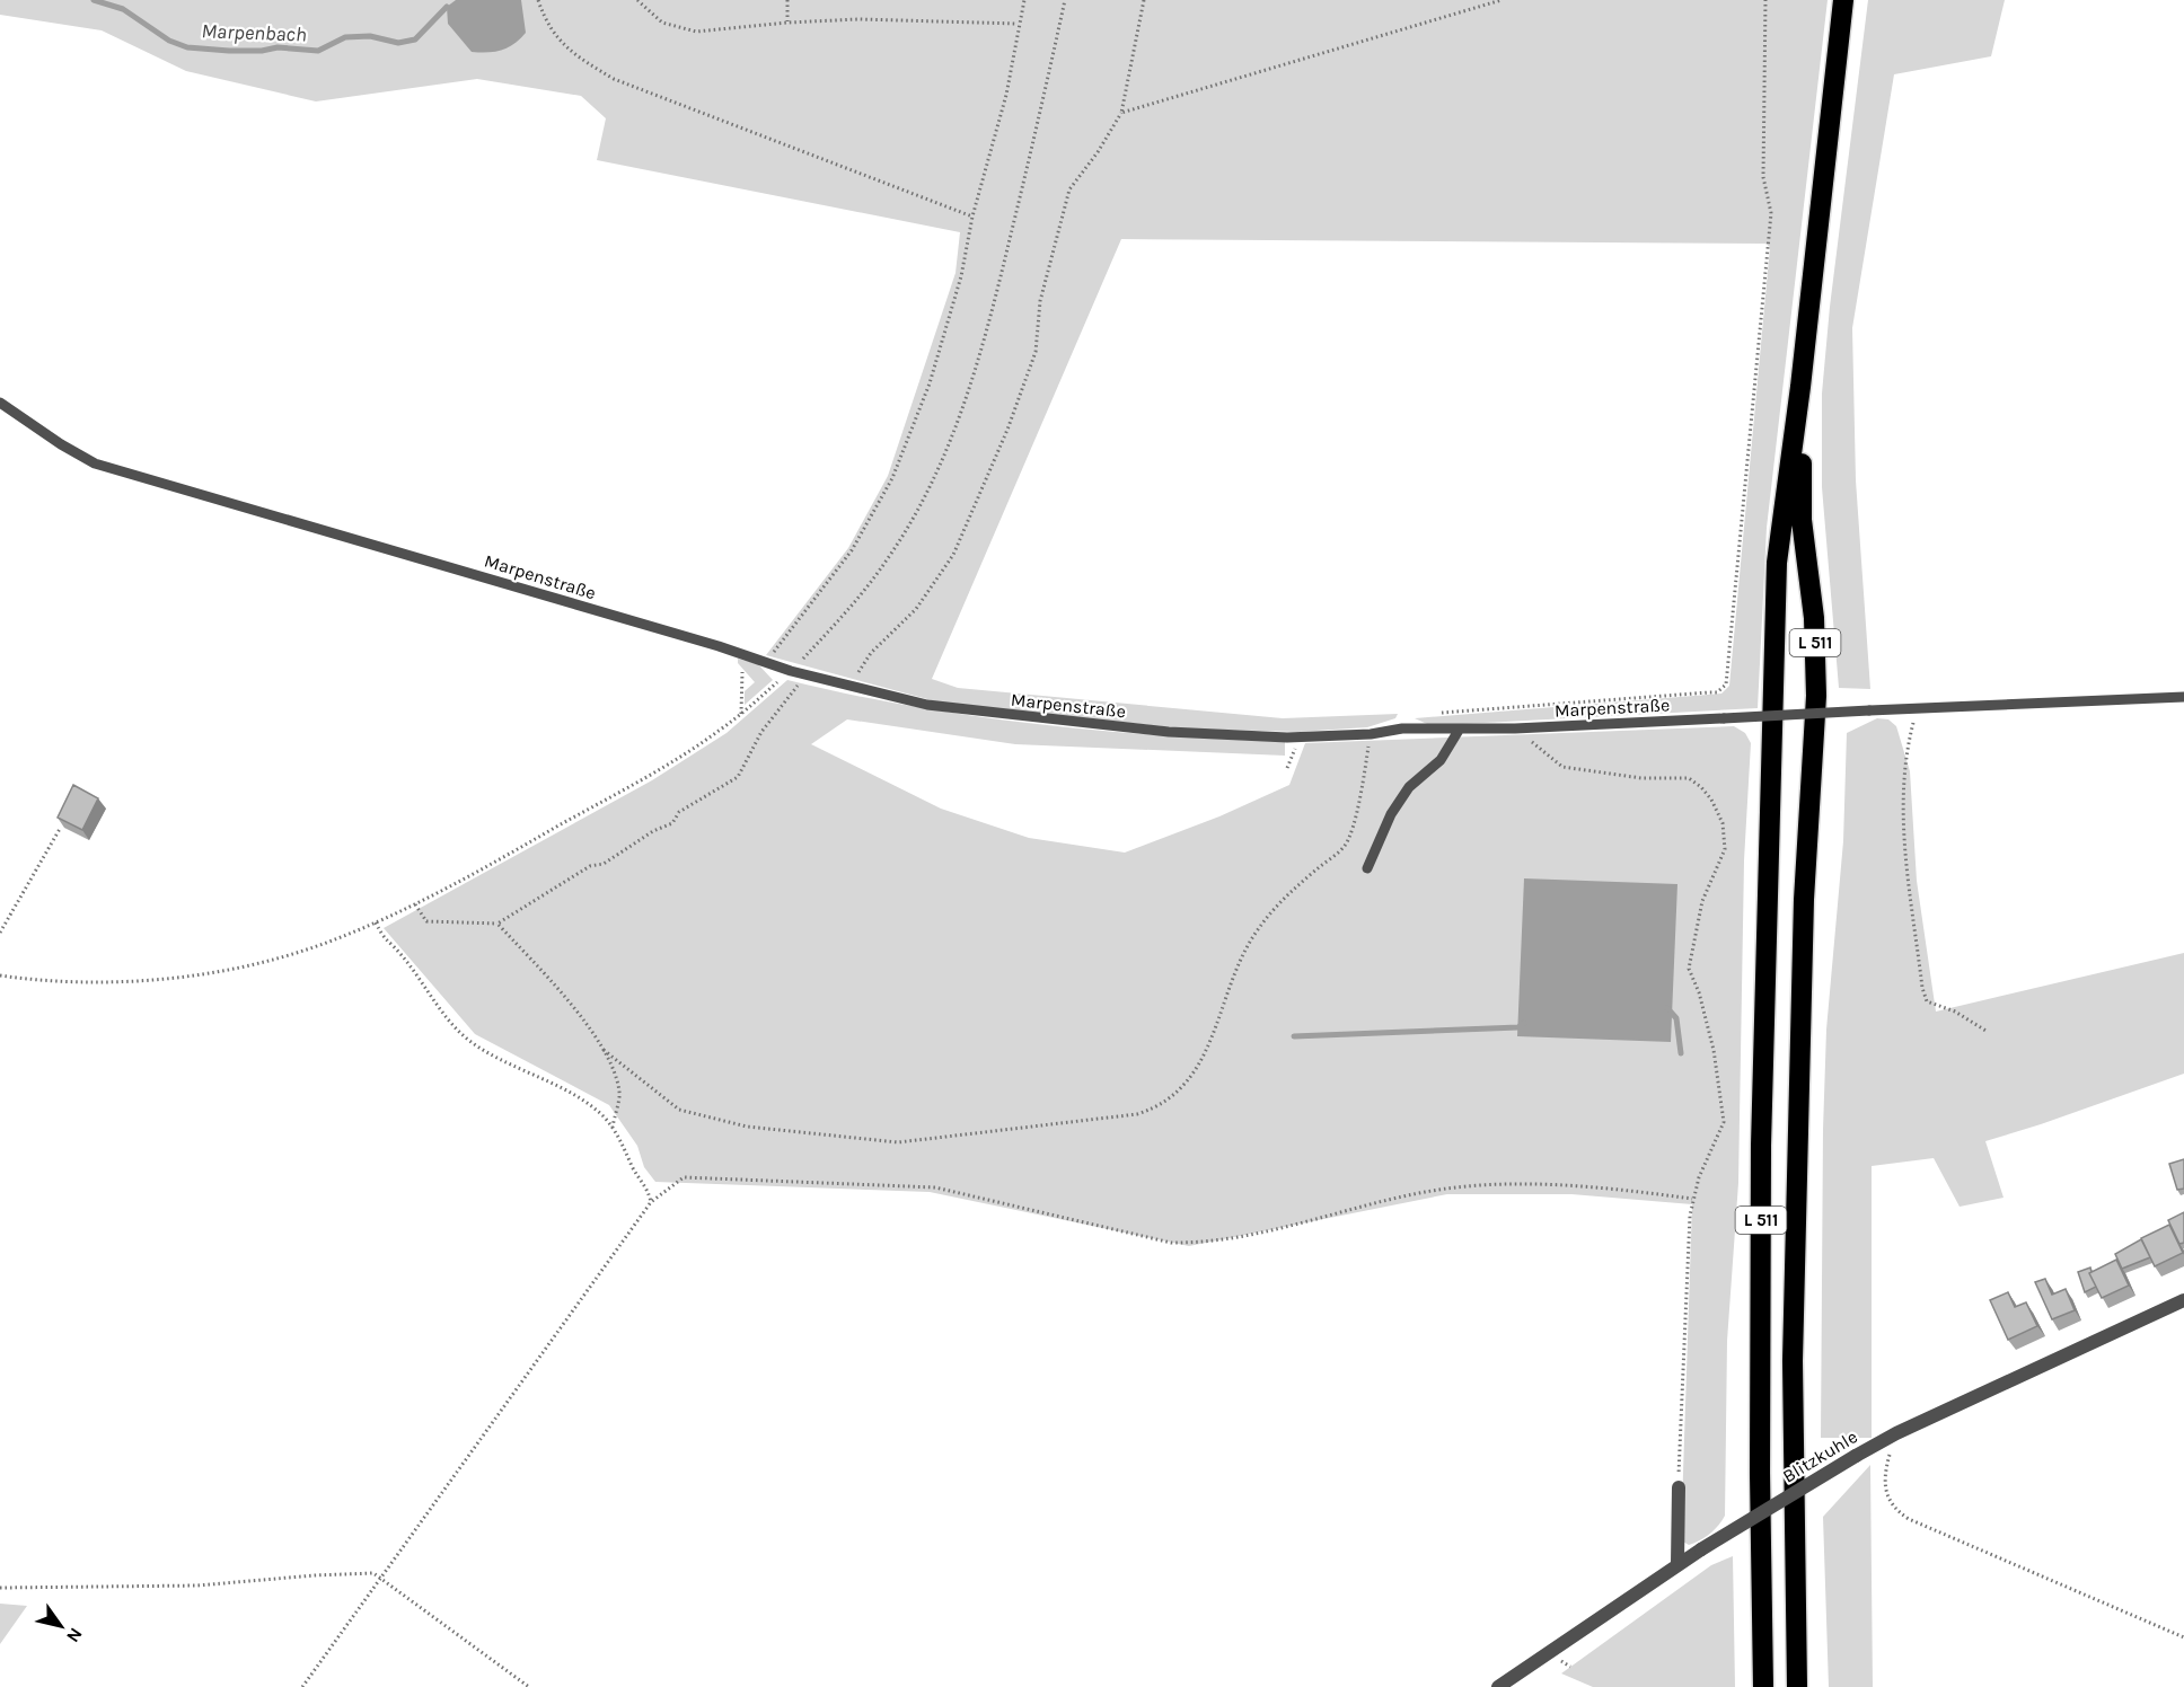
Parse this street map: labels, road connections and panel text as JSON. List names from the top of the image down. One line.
{"streets":{"highway":["L 511"],"street":["Blitzkuhle"],"lane":["Marpenstraße"]},"water":["Marpenbach"],"north":"bottom right"}
